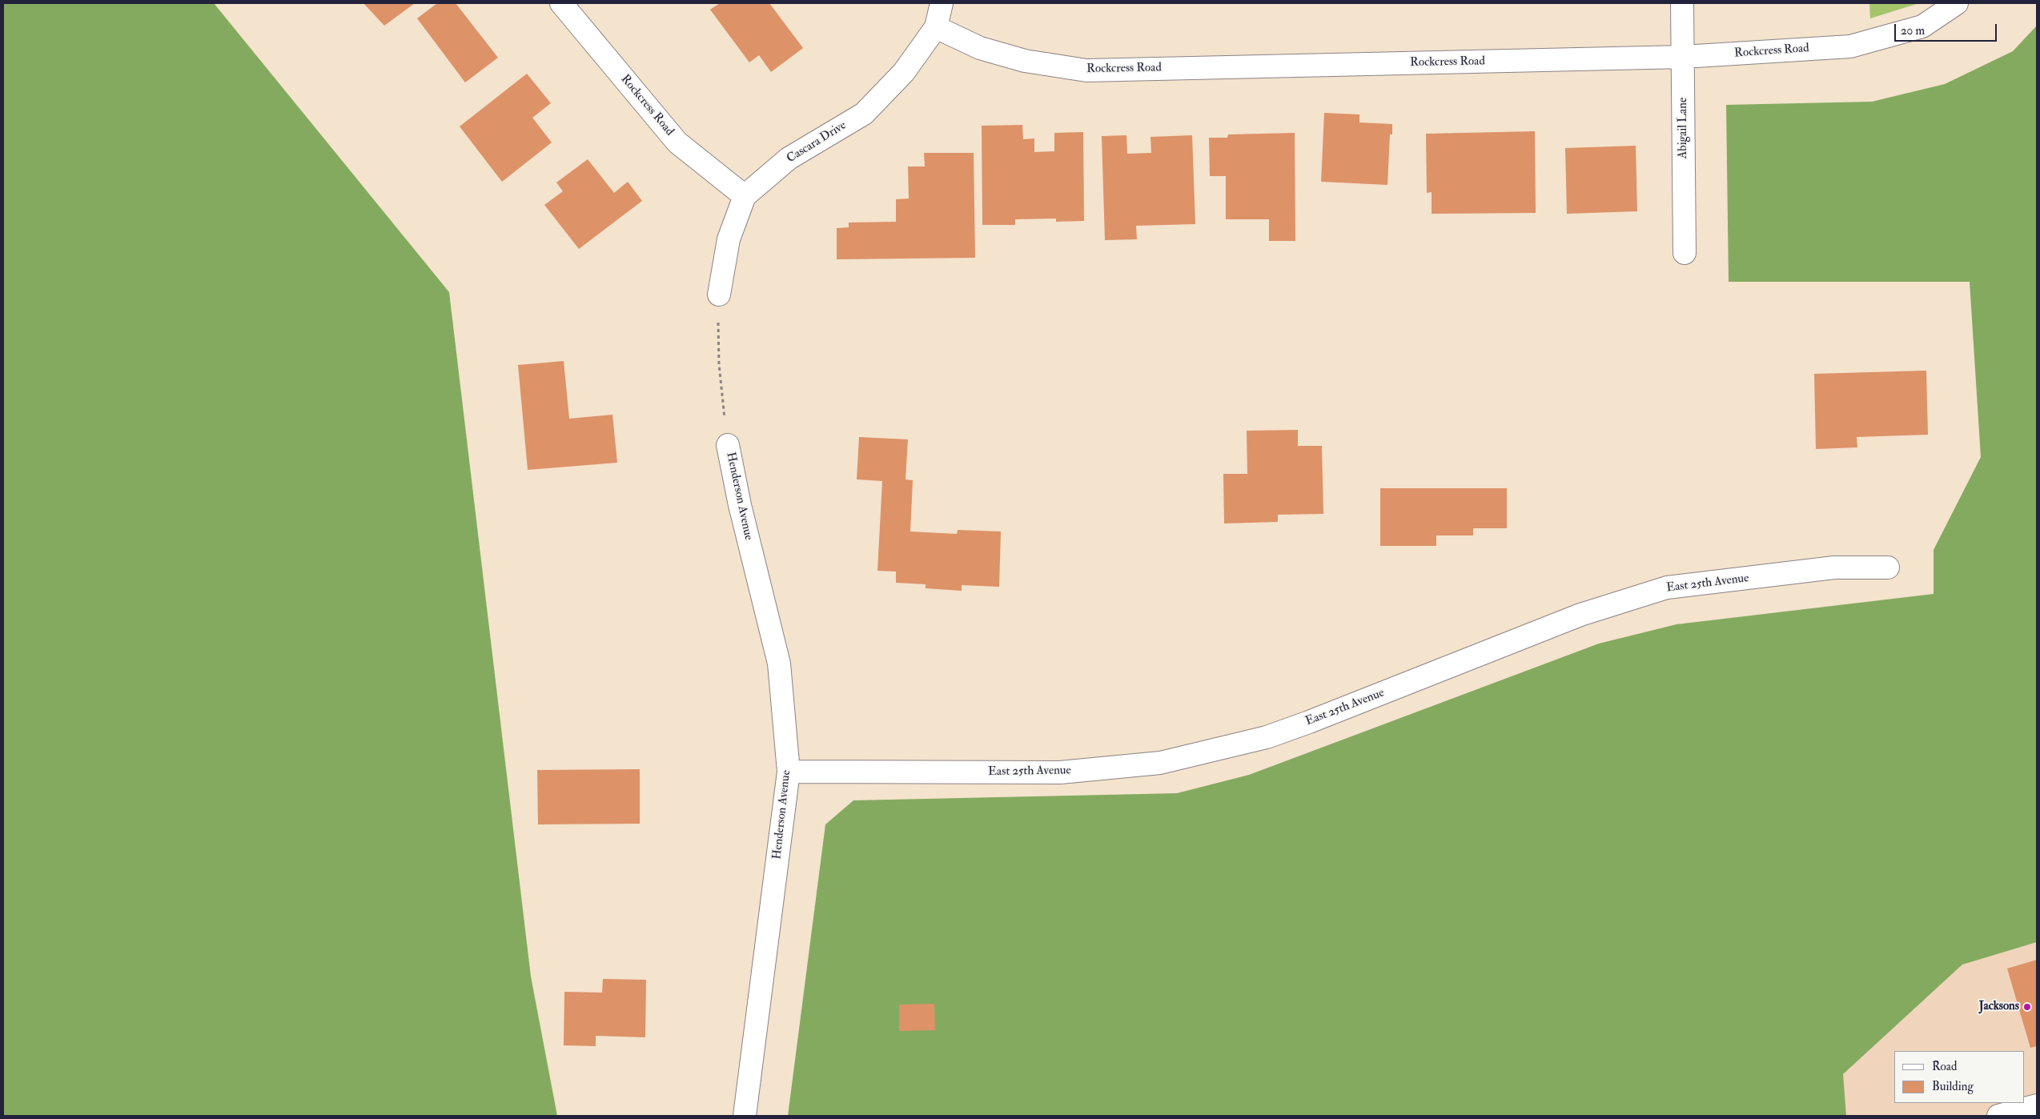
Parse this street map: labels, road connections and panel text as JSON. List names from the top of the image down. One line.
{"streets":{"street":["Rockcress Road","Abigail Lane","Cascara Drive","Henderson Avenue","East 25th Avenue"]},"crossings":[["Rockcress Road","Abigail Lane"],["Rockcress Road","Cascara Drive"],["Henderson Avenue","East 25th Avenue"]],"places":["Jacksons"],"legend":["Road","Building"],"scale_bar":"20 m"}
